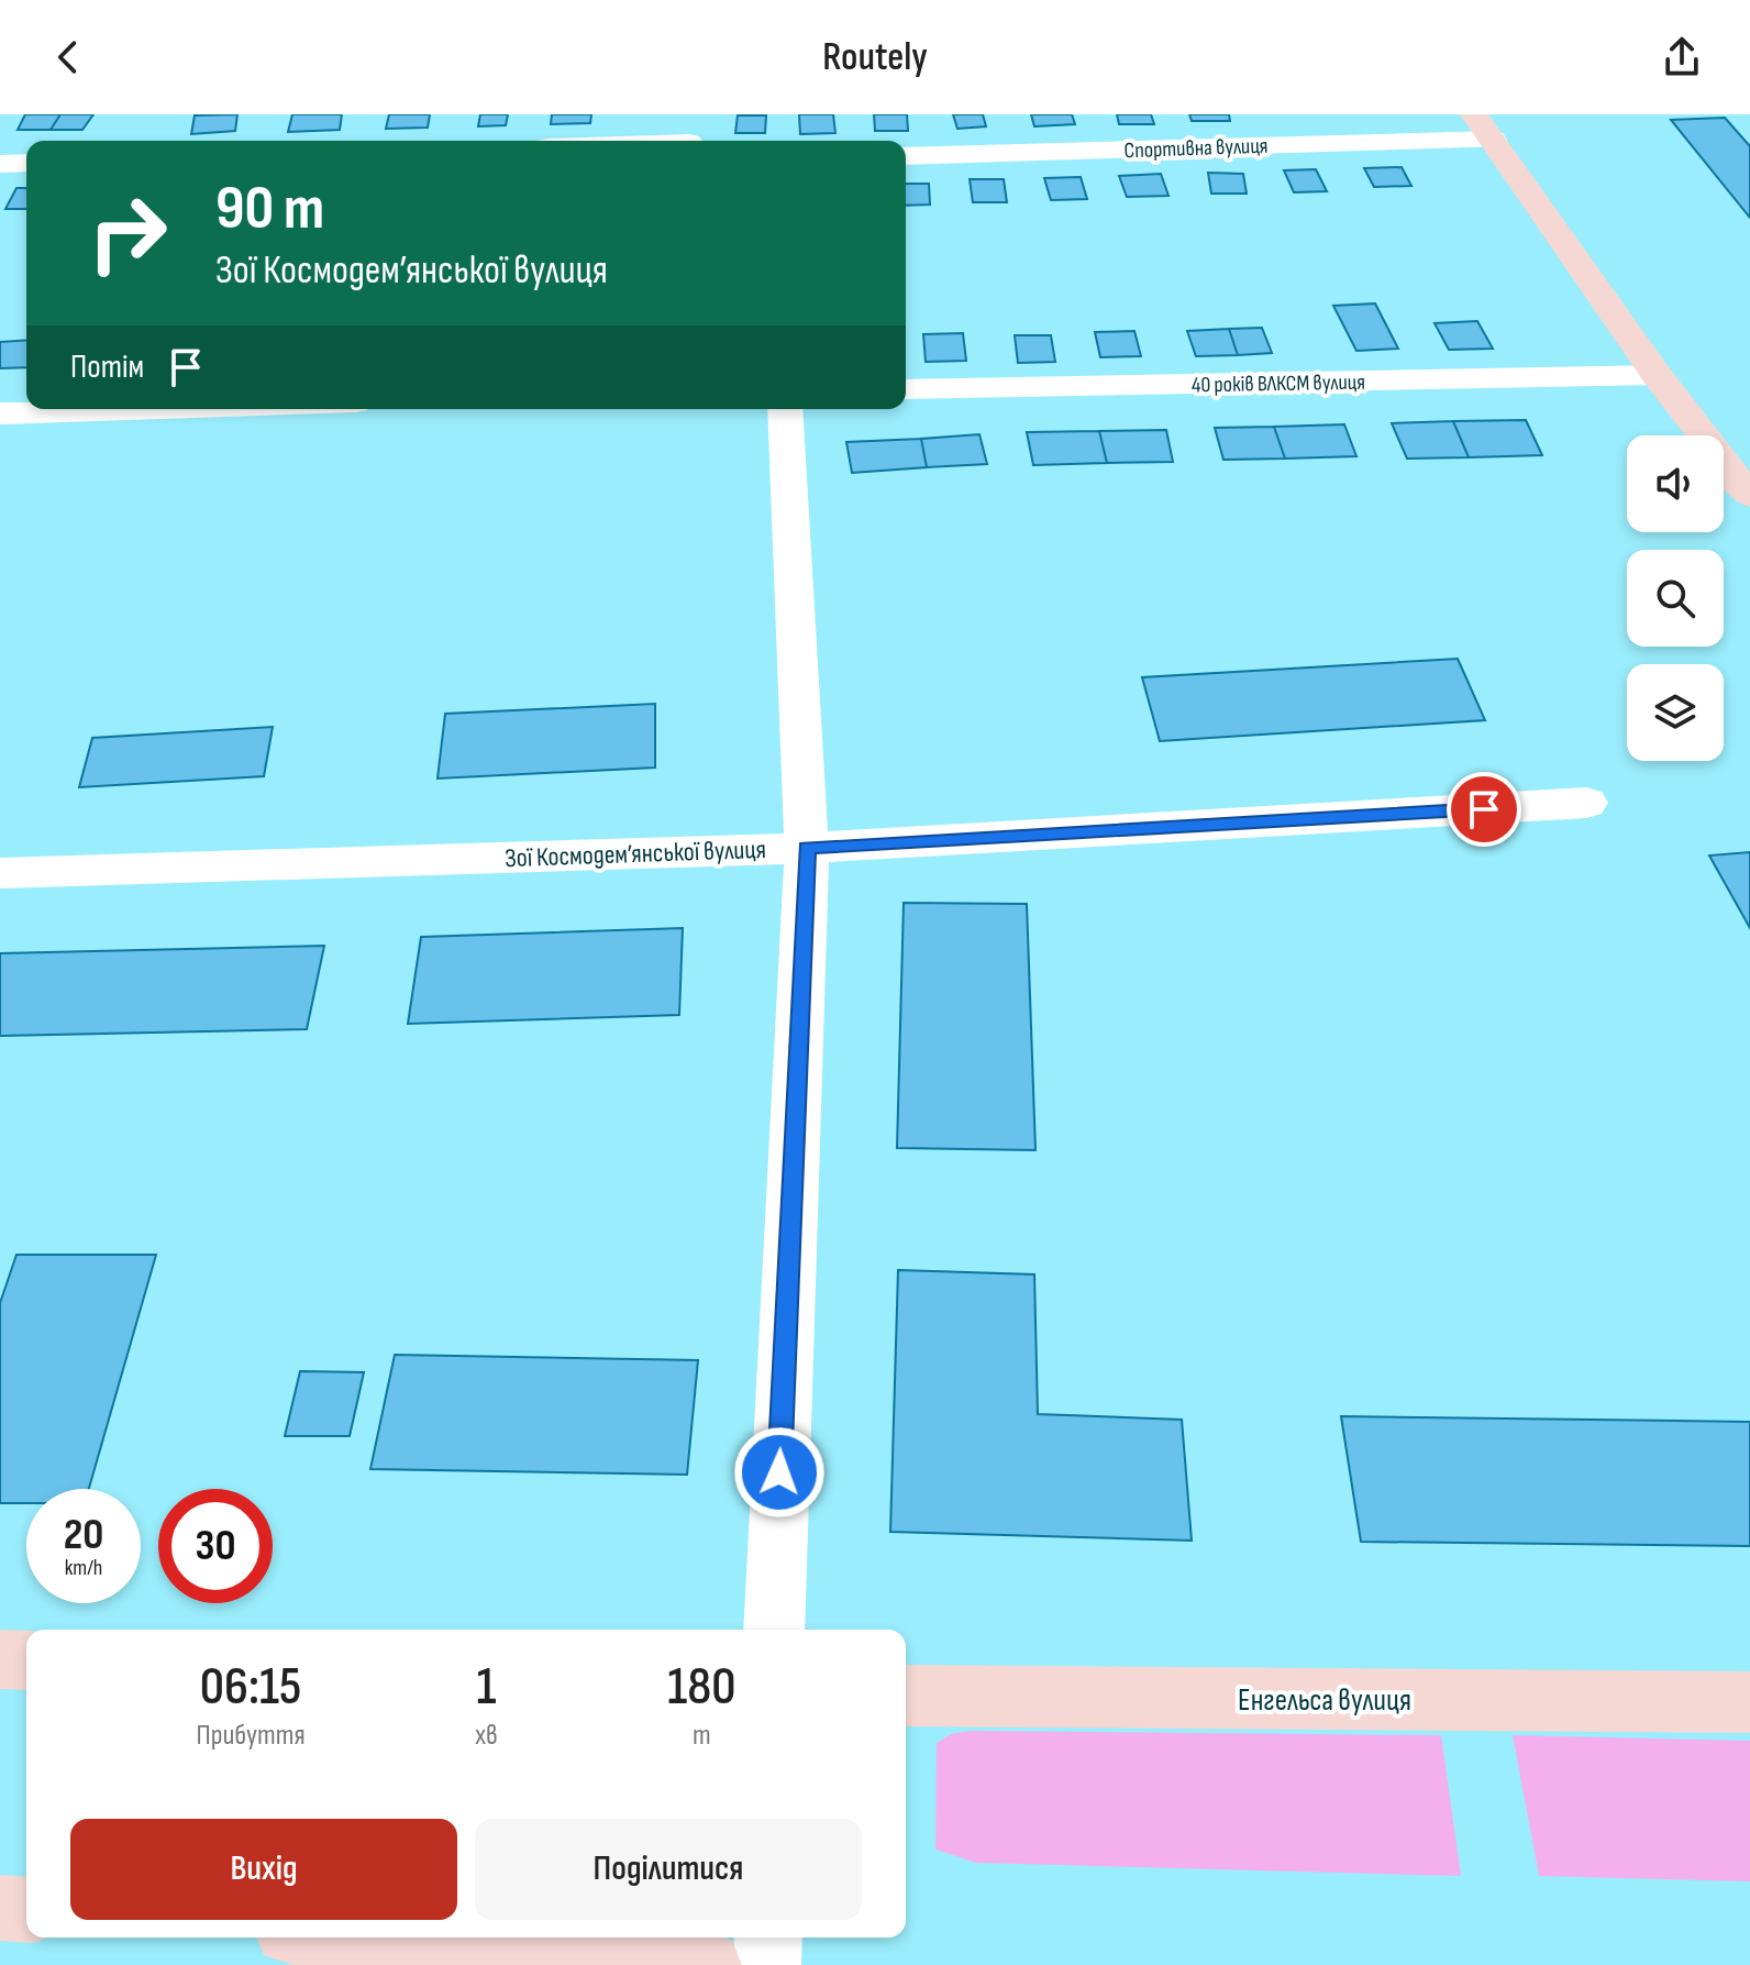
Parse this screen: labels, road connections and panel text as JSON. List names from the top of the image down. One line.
{"streets":{"street":["Спортивна вулиця","40 років ВЛКСМ вулиця","Зої Космодем’янської вулиця","Енгельса вулиця"]},"page":{"header":"Routely","turn":["90 m","Зої Космодем’янської вулиця"],"then":"Потім","speed":"20 km/h","limit":"30","eta":["06:15","Прибуття","1","хв","180","m"],"buttons":["Вихід","Поділитися"]}}
